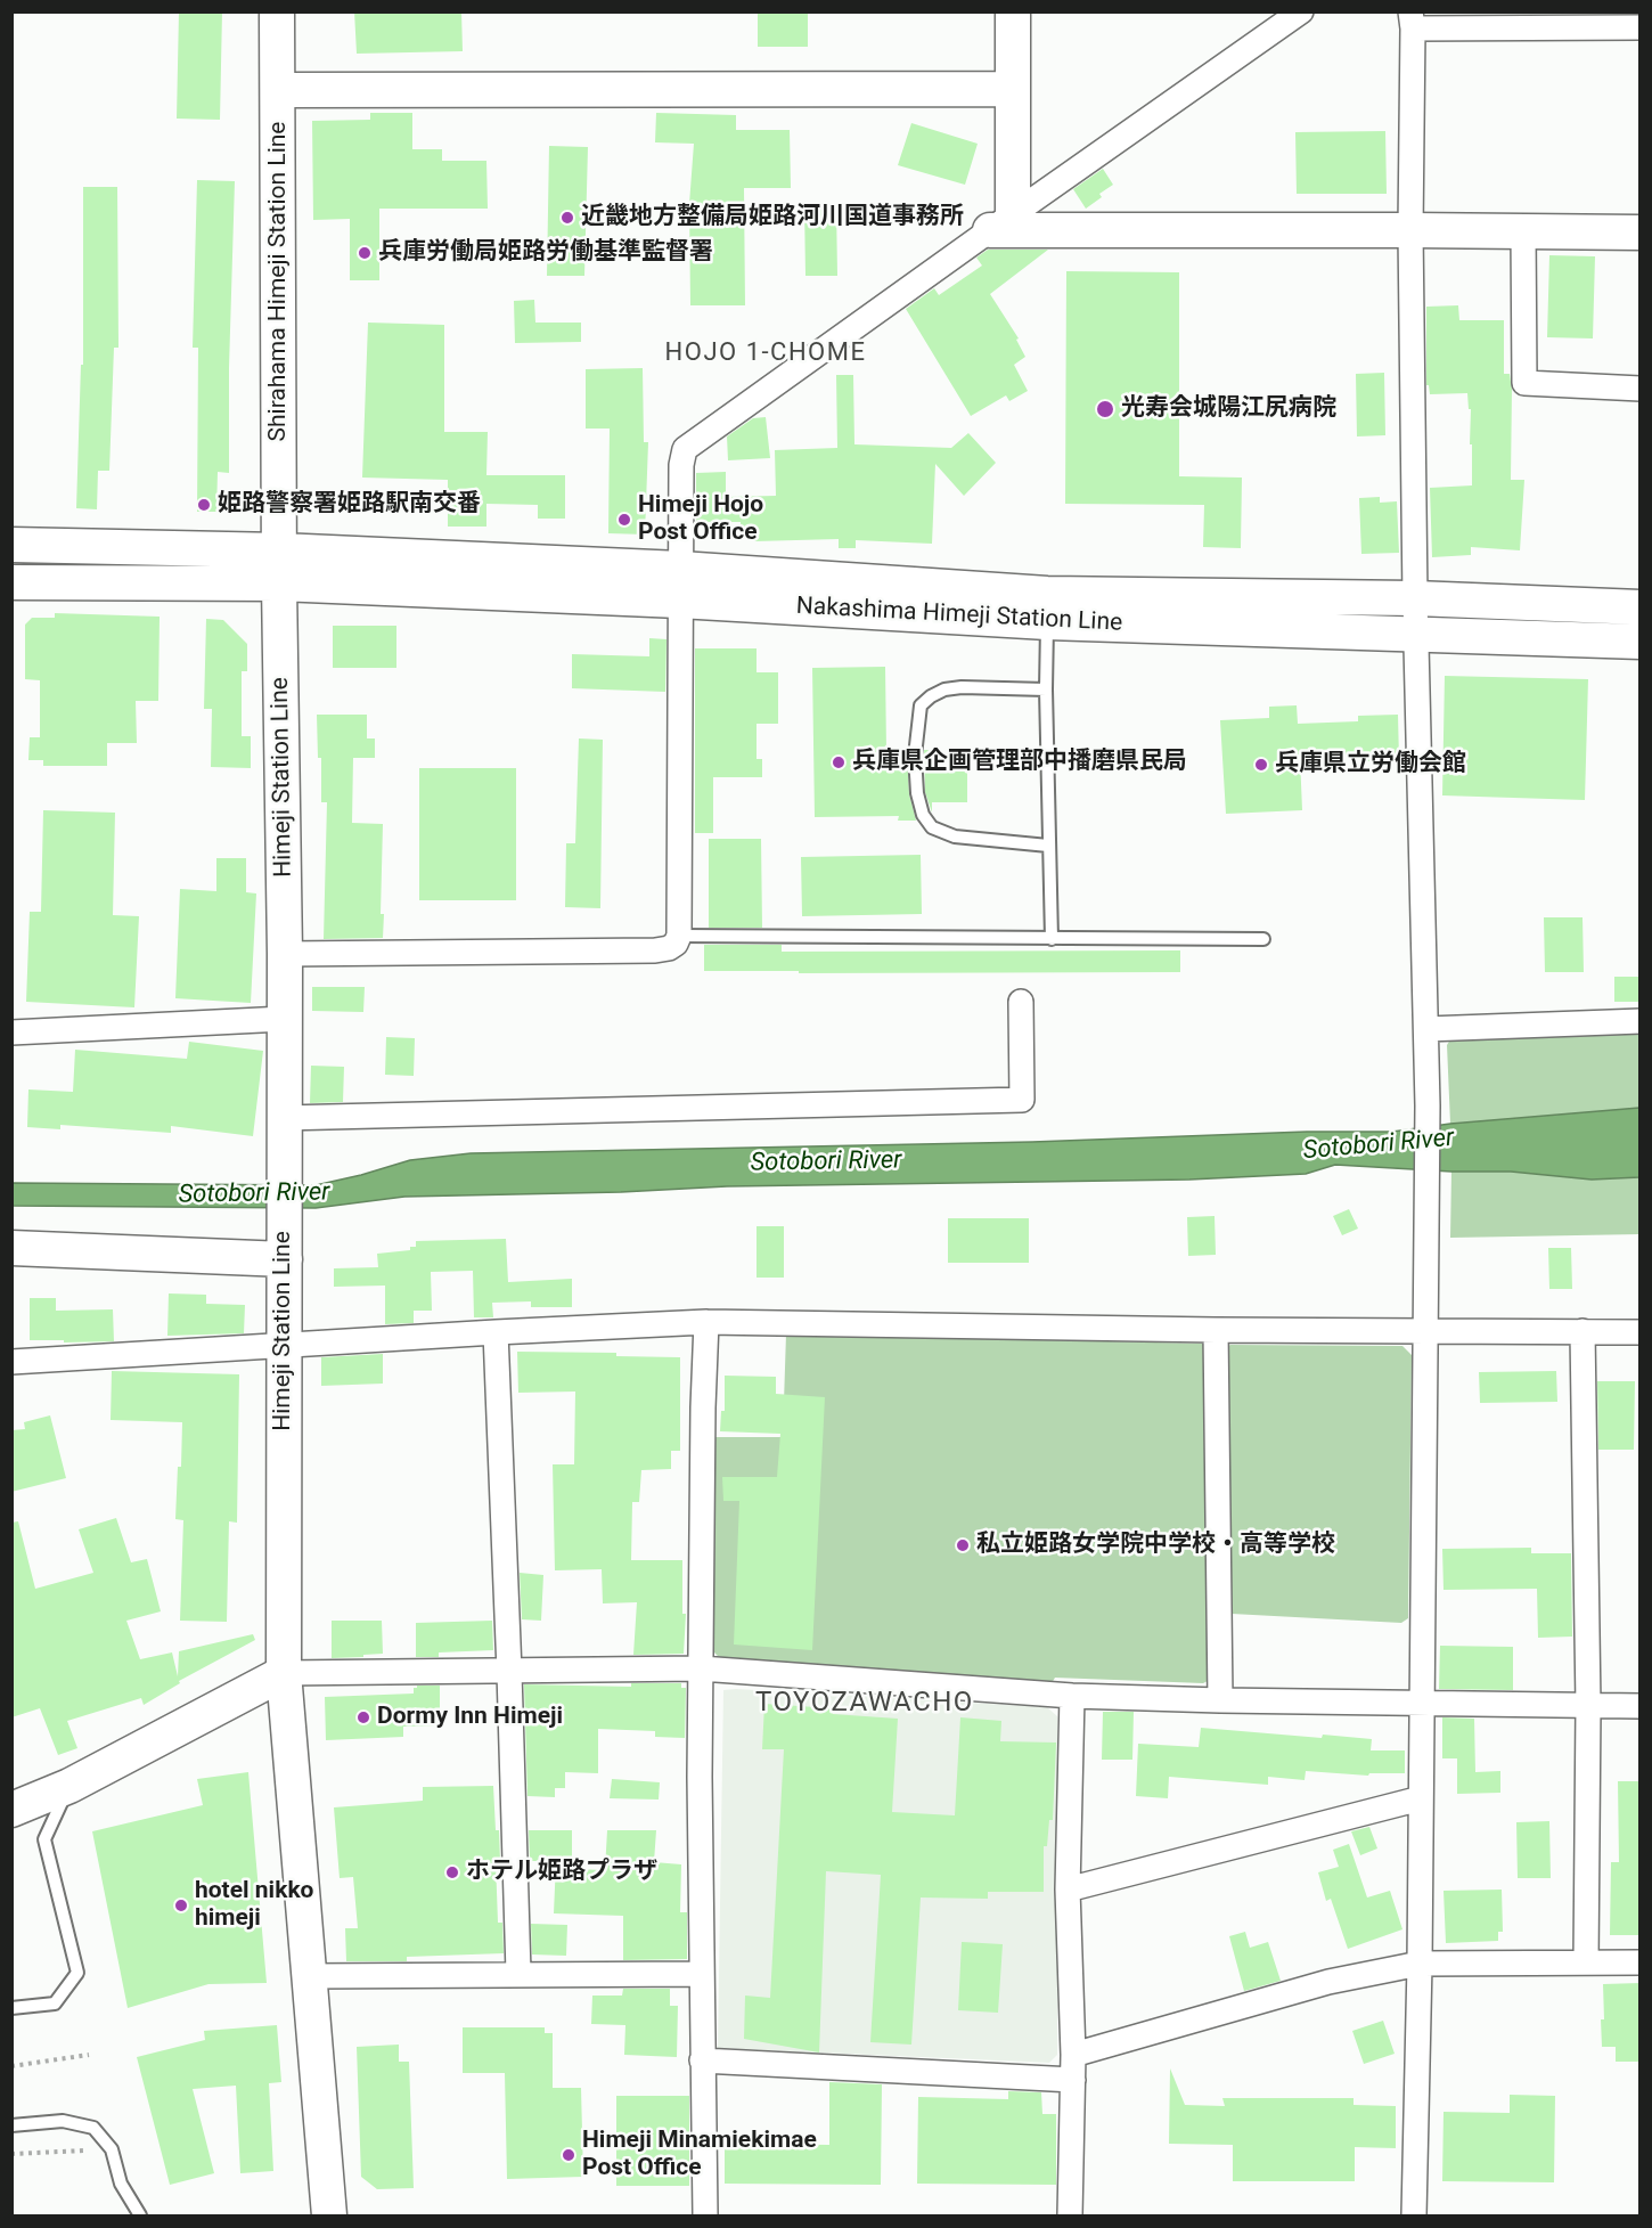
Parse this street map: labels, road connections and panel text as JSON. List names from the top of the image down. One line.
{"streets":{"main road":["Shirahama Himeji Station Line","Nakashima Himeji Station Line","Himeji Station Line"]},"crossings":[["Shirahama Himeji Station Line","Nakashima Himeji Station Line"],["Shirahama Himeji Station Line","Himeji Station Line"],["Nakashima Himeji Station Line","Himeji Station Line"]],"districts":["HOJO 1-CHOME","TOYOZAWACHO"],"water":["Sotobori River"],"places":["近畿地方整備局姫路河川国道事務所","兵庫労働局姫路労働基準監督署","光寿会城陽江尻病院","姫路警察署姫路駅南交番","Himeji Hojo Post Office","兵庫県企画管理部中播磨県民局","兵庫県立労働会館","私立姫路女学院中学校・高等学校","Dormy Inn Himeji","ホテル姫路プラザ","hotel nikko himeji","Himeji Minamiekimae Post Office"]}
